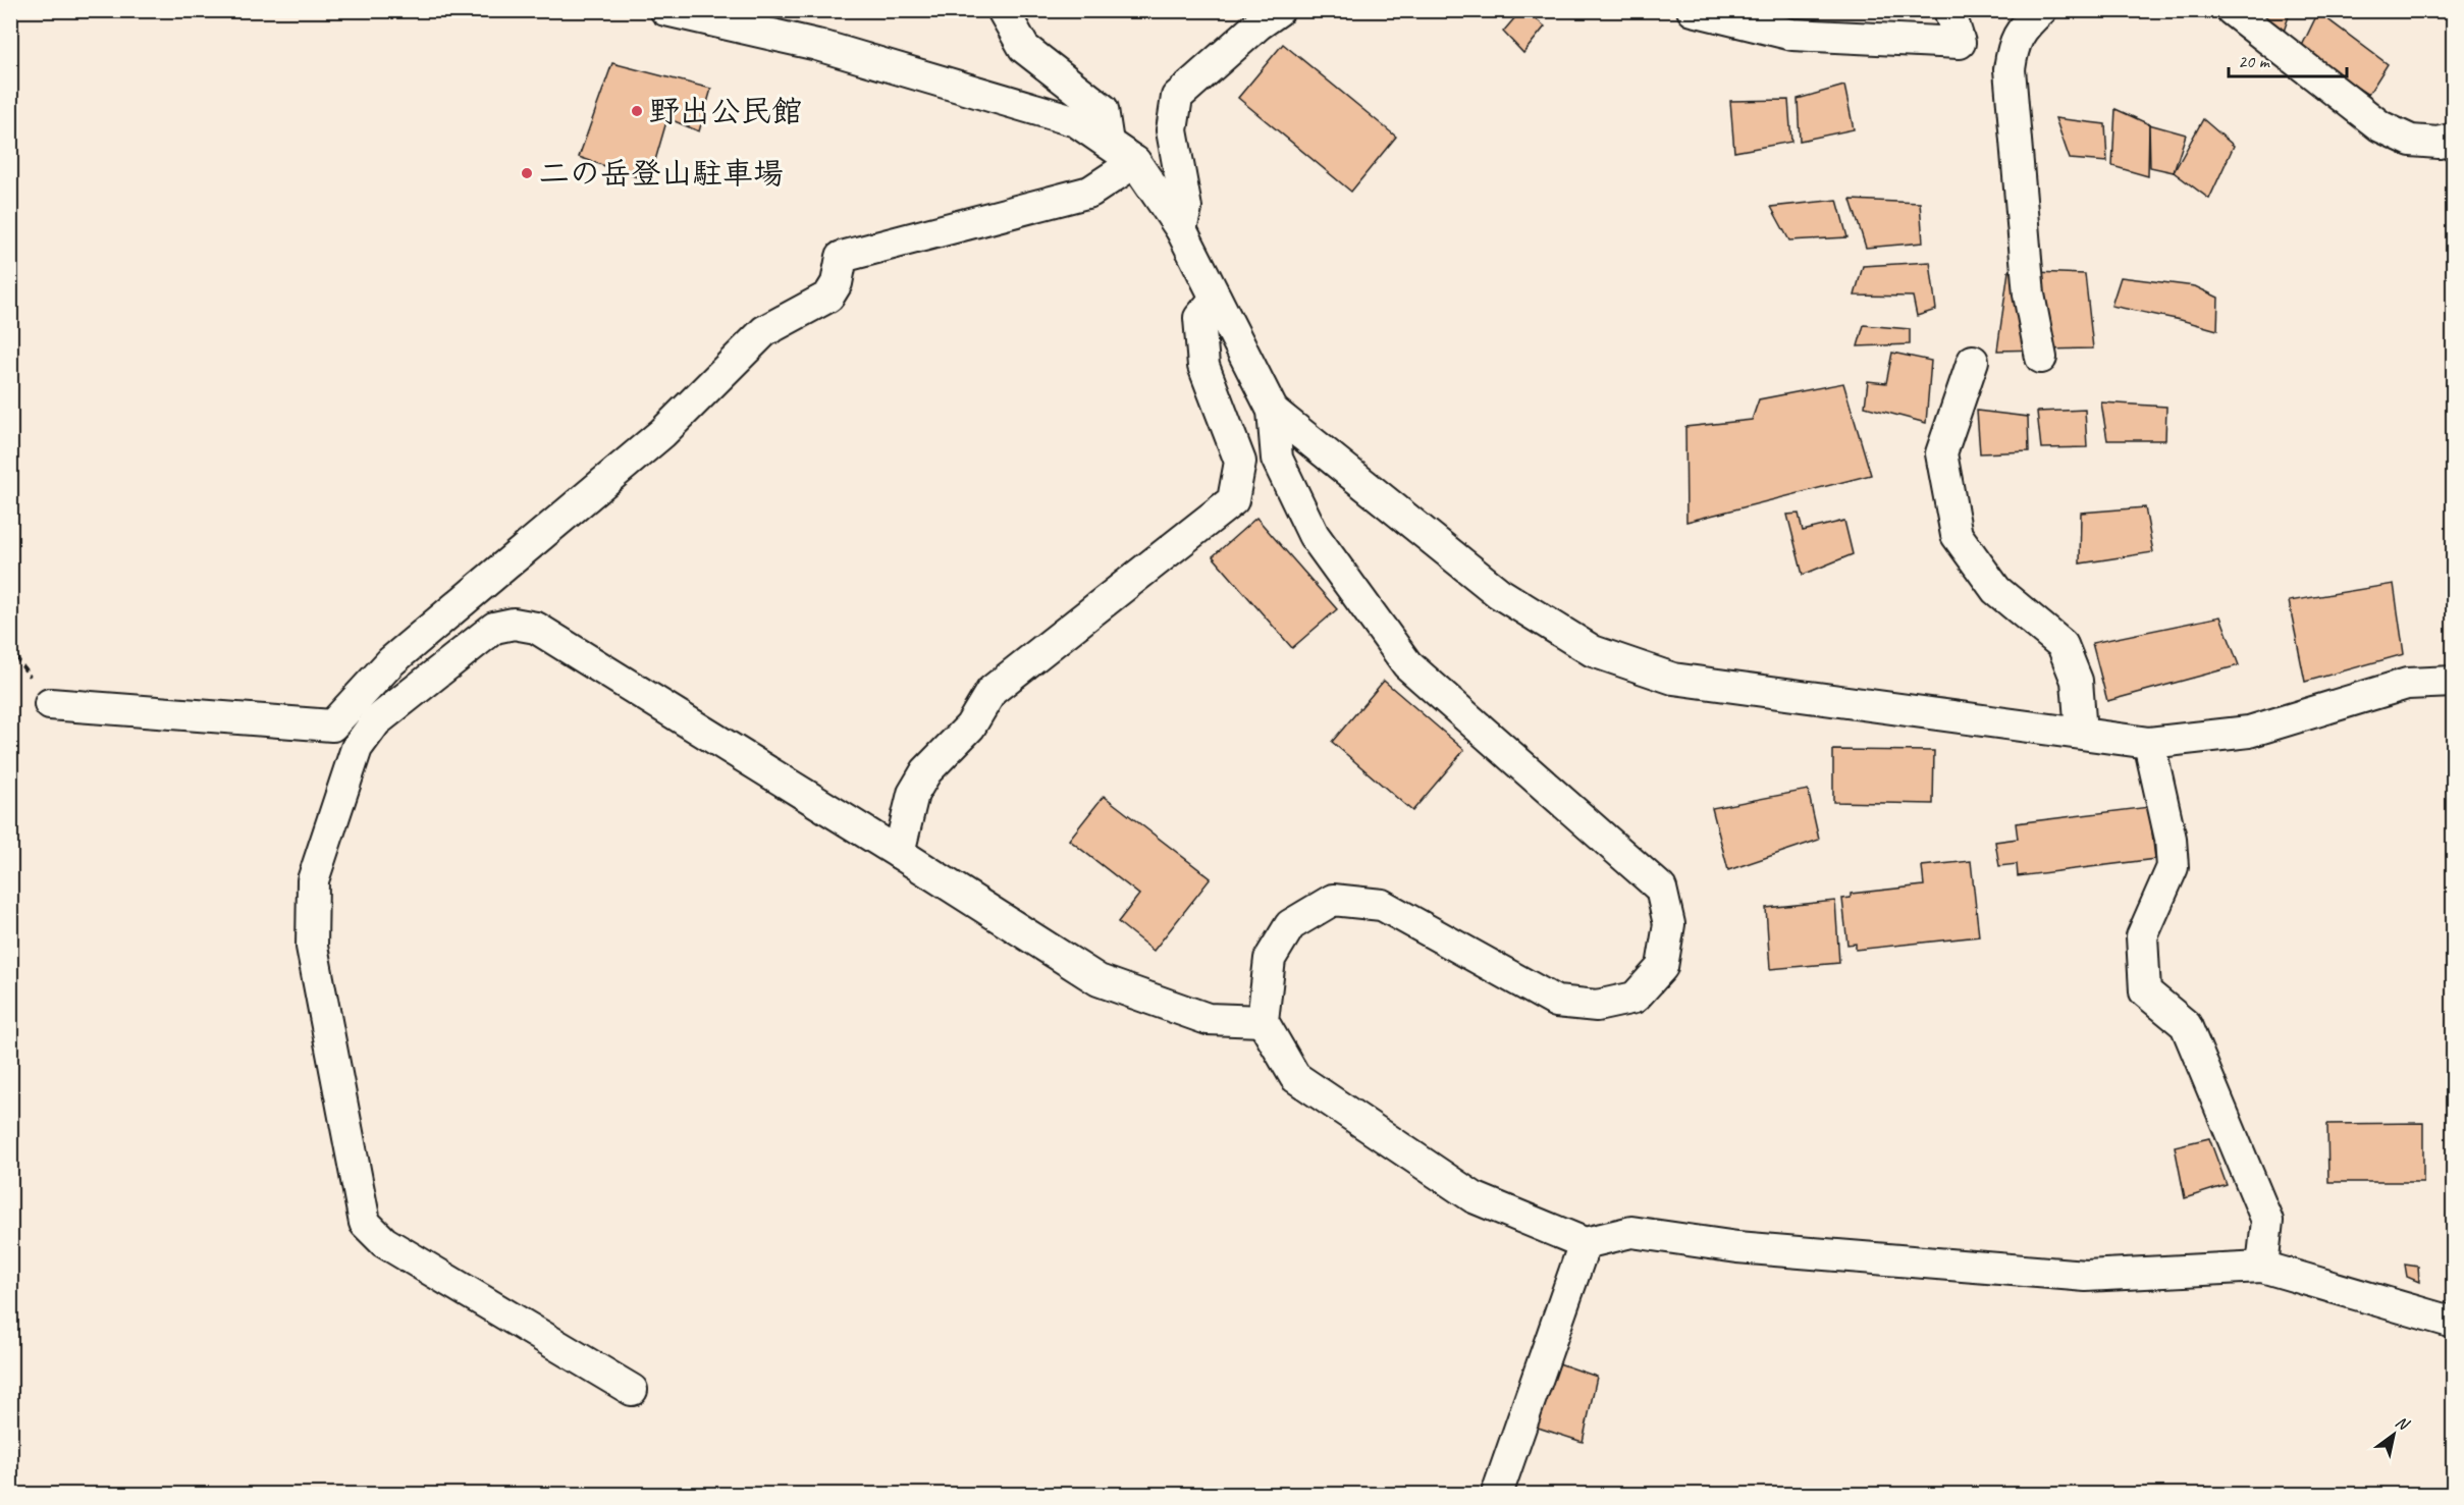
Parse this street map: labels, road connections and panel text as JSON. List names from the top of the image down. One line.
{"places":["野出公民館","二の岳登山駐車場"],"scale_bar":"20 m","north":"top right"}
